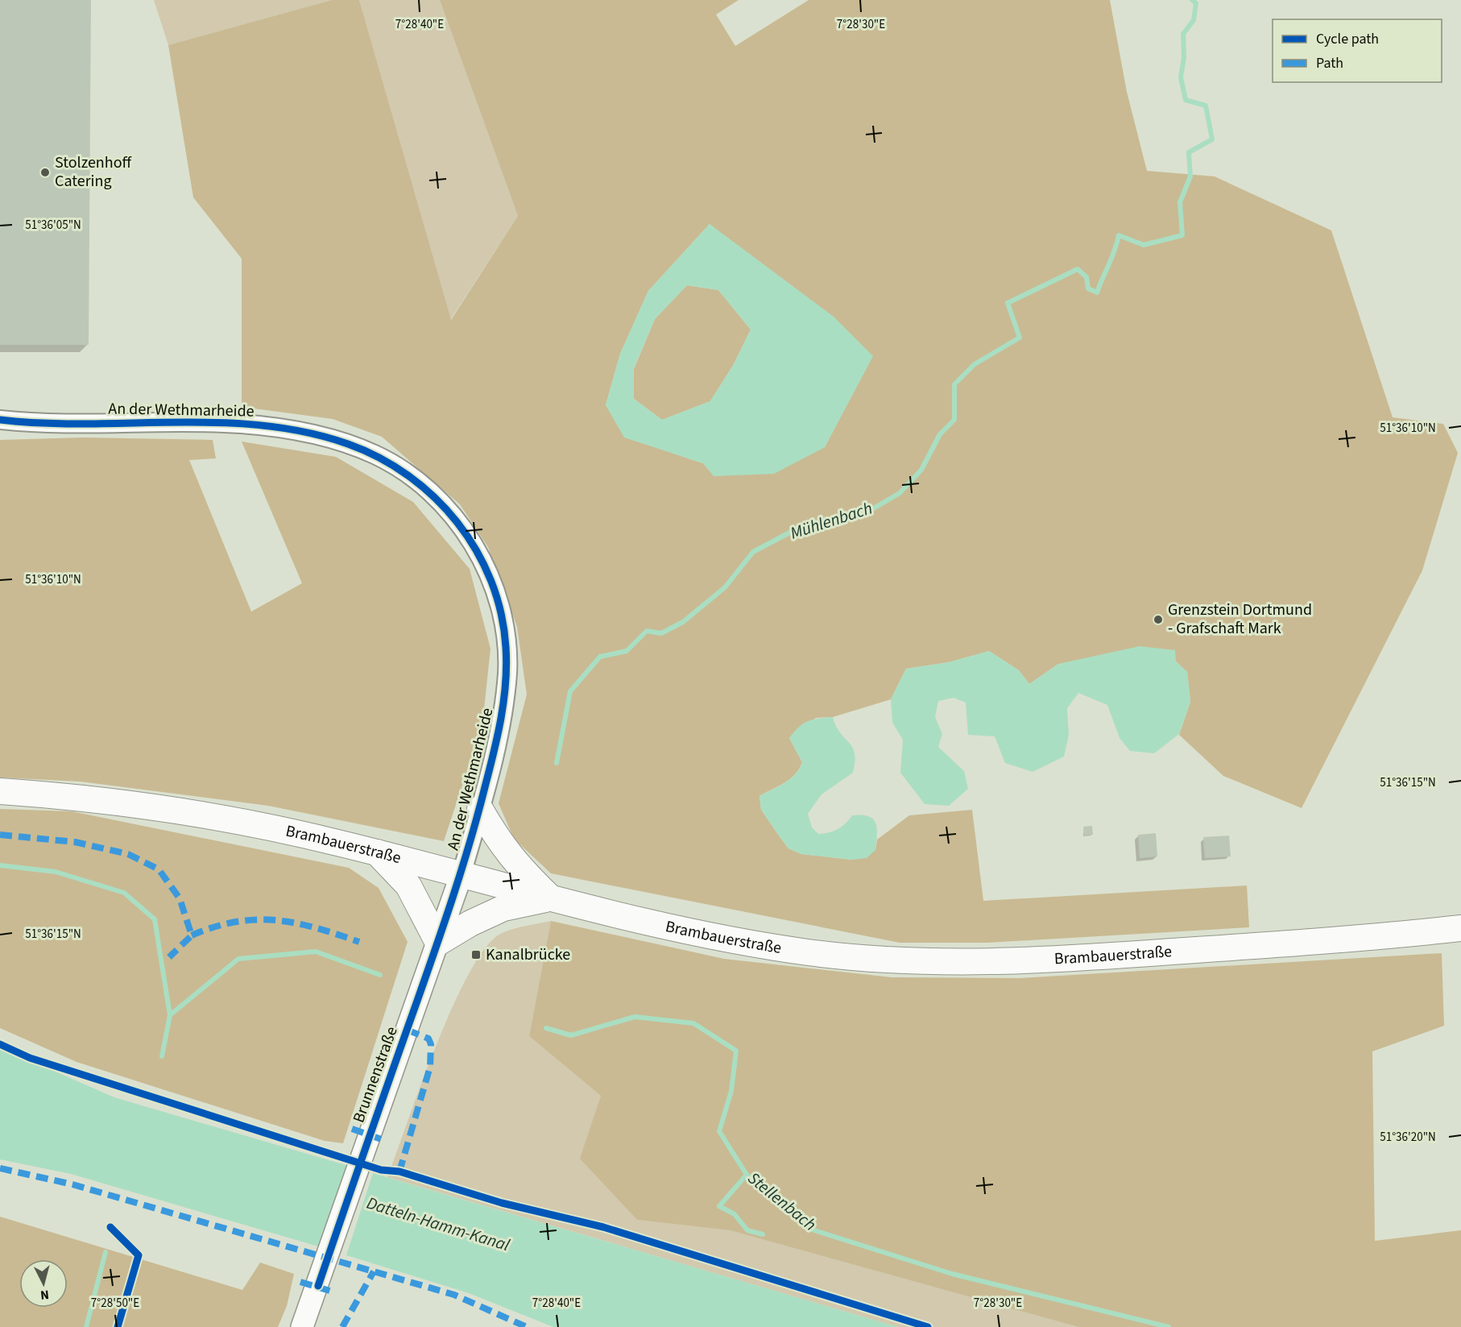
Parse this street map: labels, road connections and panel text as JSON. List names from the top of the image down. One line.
{"streets":{"main road":["Brambauerstraße"],"street":["An der Wethmarheide","Brunnenstraße"]},"crossings":[["An der Wethmarheide","Brambauerstraße"],["An der Wethmarheide","Brunnenstraße"],["Brambauerstraße","Brunnenstraße"]],"water":["Mühlenbach","Stellenbach","Datteln-Hamm-Kanal"],"places":{"other":["Stolzenhoff Catering","Grenzstein Dortmund - Grafschaft Mark"],"transit":["Kanalbrücke"]},"legend":["Cycle path","Path"],"north":"bottom","coordinates":["7°28'40\"E","7°28'30\"E","51°36'05\"N","51°36'10\"N","51°36'15\"N","51°36'20\"N","7°28'50\"E"]}
